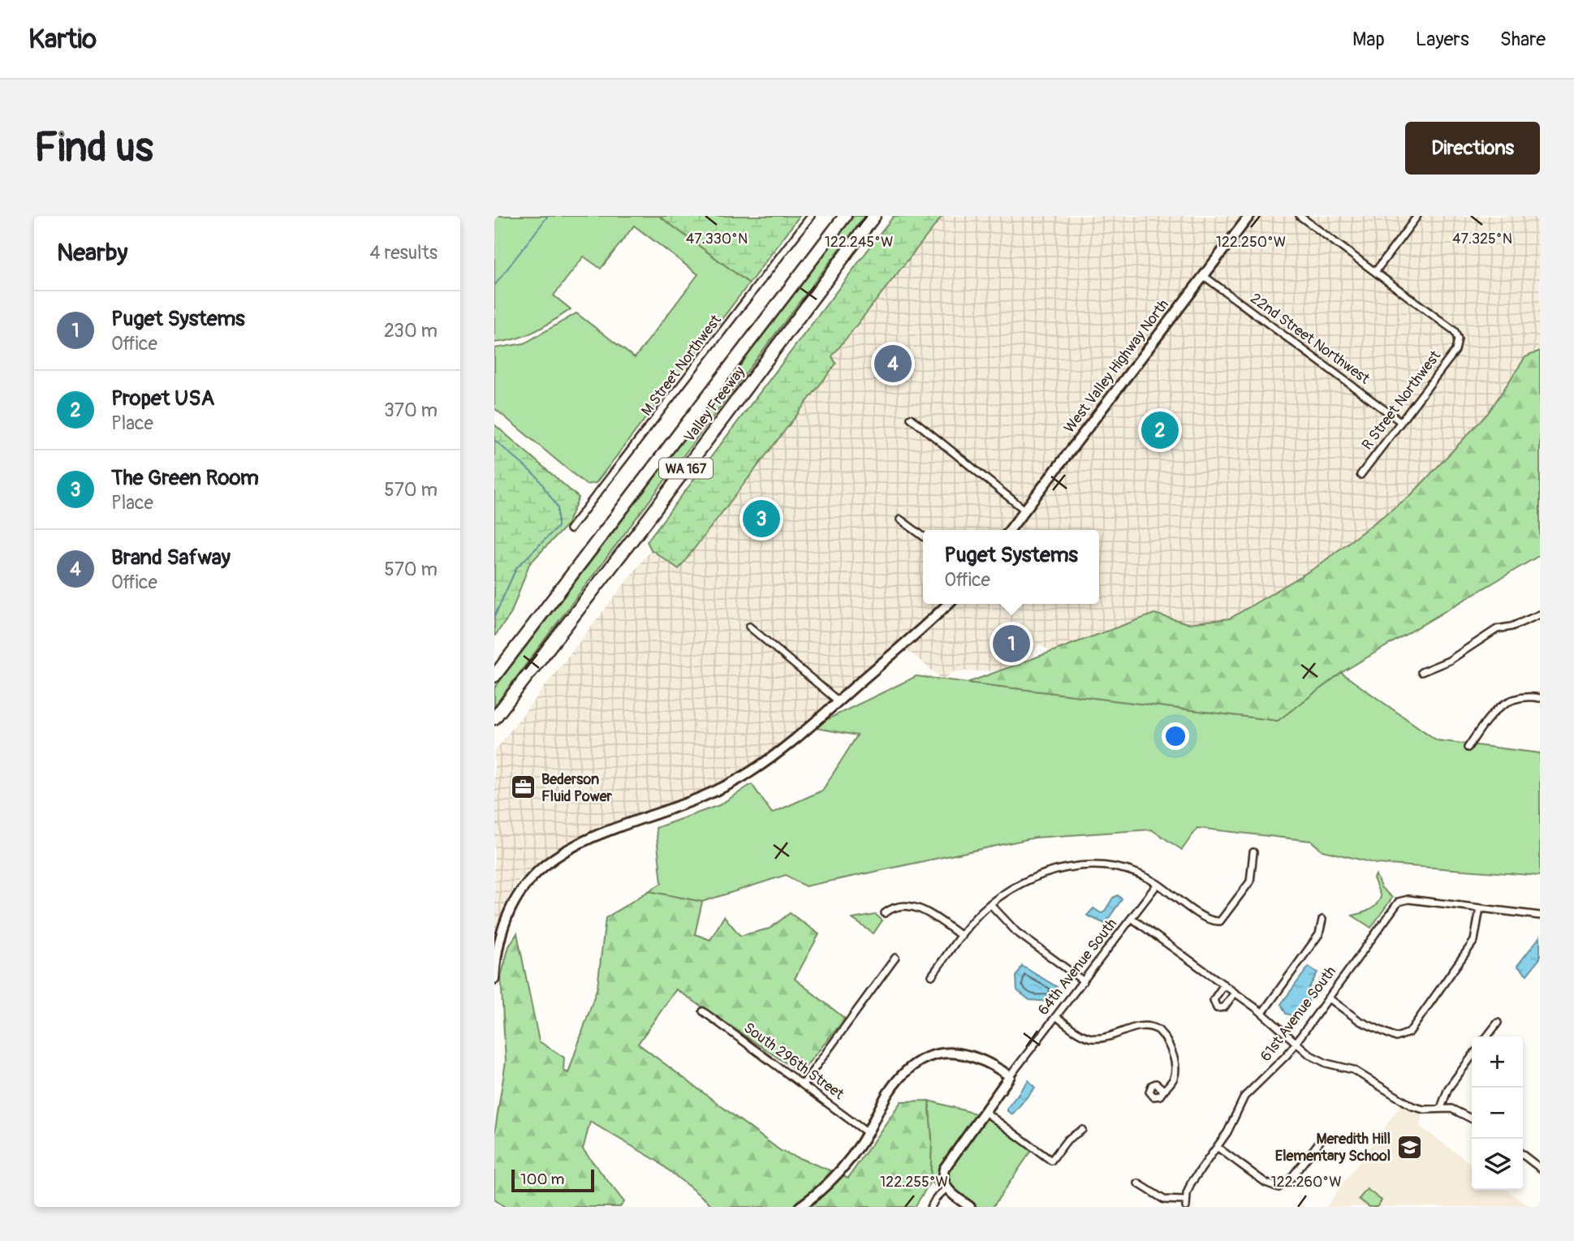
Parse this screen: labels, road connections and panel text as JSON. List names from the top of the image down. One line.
{"streets":{"highway":["Valley Freeway","WA 167"],"main road":["West Valley Highway North","64th Avenue South"],"street":["22nd Street Northwest","M Street Northwest","R Street Northwest","61st Avenue South","South 296th Street"]},"crossings":[["22nd Street Northwest","West Valley Highway North"],["22nd Street Northwest","R Street Northwest"]],"places":{"office":["Bederson Fluid Power"],"school or university":["Meredith Hill Elementary School"]},"scale_bar":"100 m","page":{"header":"Kartio","nav":["Map","Layers","Share"],"buttons":"Directions","title":"Find us","heading":["Nearby","4 results"],"list":[{"mark":"1","name":"Puget Systems","note":"Office","value":"230 m"},{"mark":"2","name":"Propet USA","note":"Place","value":"370 m"},{"mark":"3","name":"The Green Room","note":"Place","value":"570 m"},{"mark":"4","name":"Brand Safway","note":"Office","value":"570 m"}],"pins":["4","2","3","1"],"popup":["Puget Systems","Office"],"map_buttons":["+","−"],"scale":"100 m"},"coordinates":["47.330°N","47.325°N","122.245°W","122.250°W","122.255°W","122.260°W"]}
